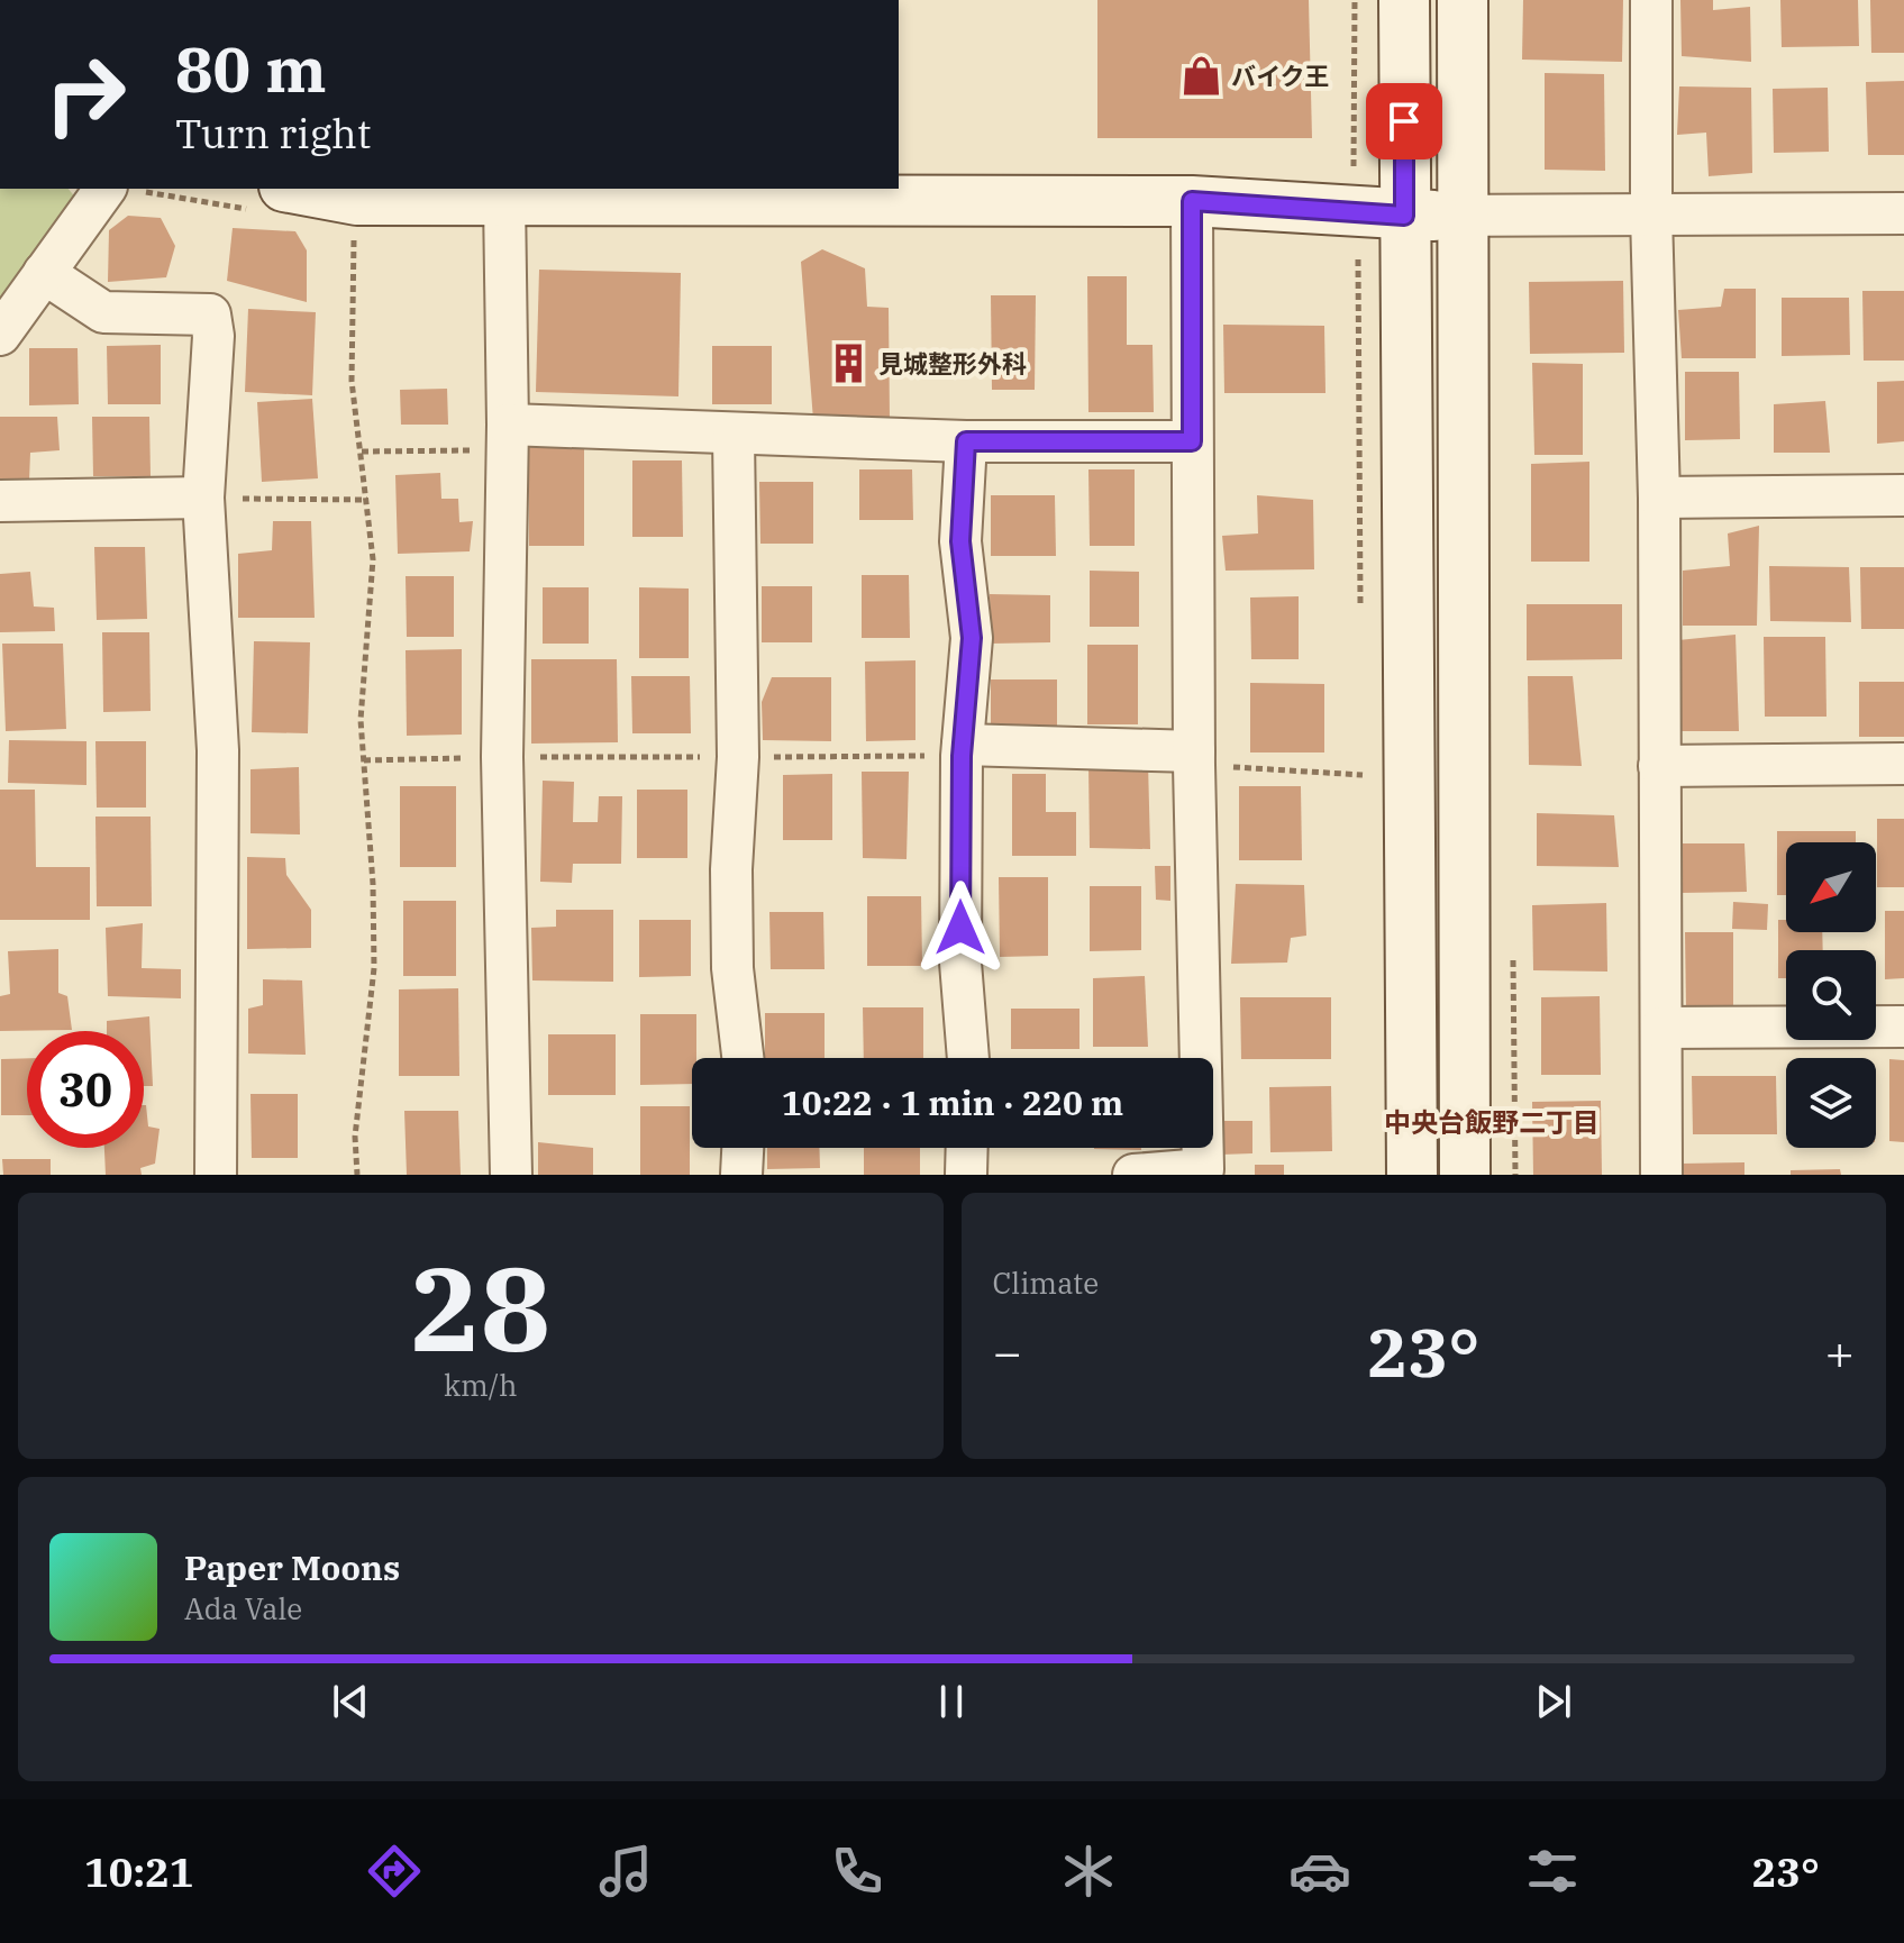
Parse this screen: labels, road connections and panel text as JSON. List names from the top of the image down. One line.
{"districts":["中央台飯野二丁目"],"places":{"shop":["バイク王"],"building":["見城整形外科"]},"north":"bottom left","page":{"turn":["80 m","Turn right"],"limit":"30","trip":"10:22 · 1 min · 220 m","tile":[["28","km/h"],"Climate"],"heat":["−","23°","+"],"song":["Paper Moons","Ada Vale"],"tabs":["10:21","23°"]}}
